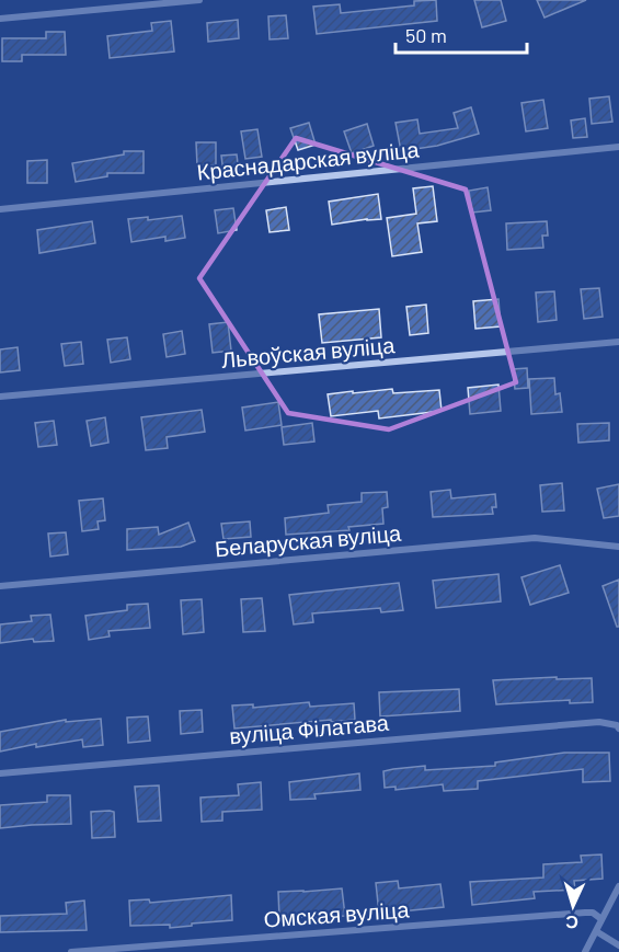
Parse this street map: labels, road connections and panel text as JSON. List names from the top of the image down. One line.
{"streets":{"street":["Краснадарская вуліца","Львоўская вуліца","Беларуская вуліца","вуліца Філатава","Омская вуліца"]},"scale_bar":"50 m","north":"bottom"}
